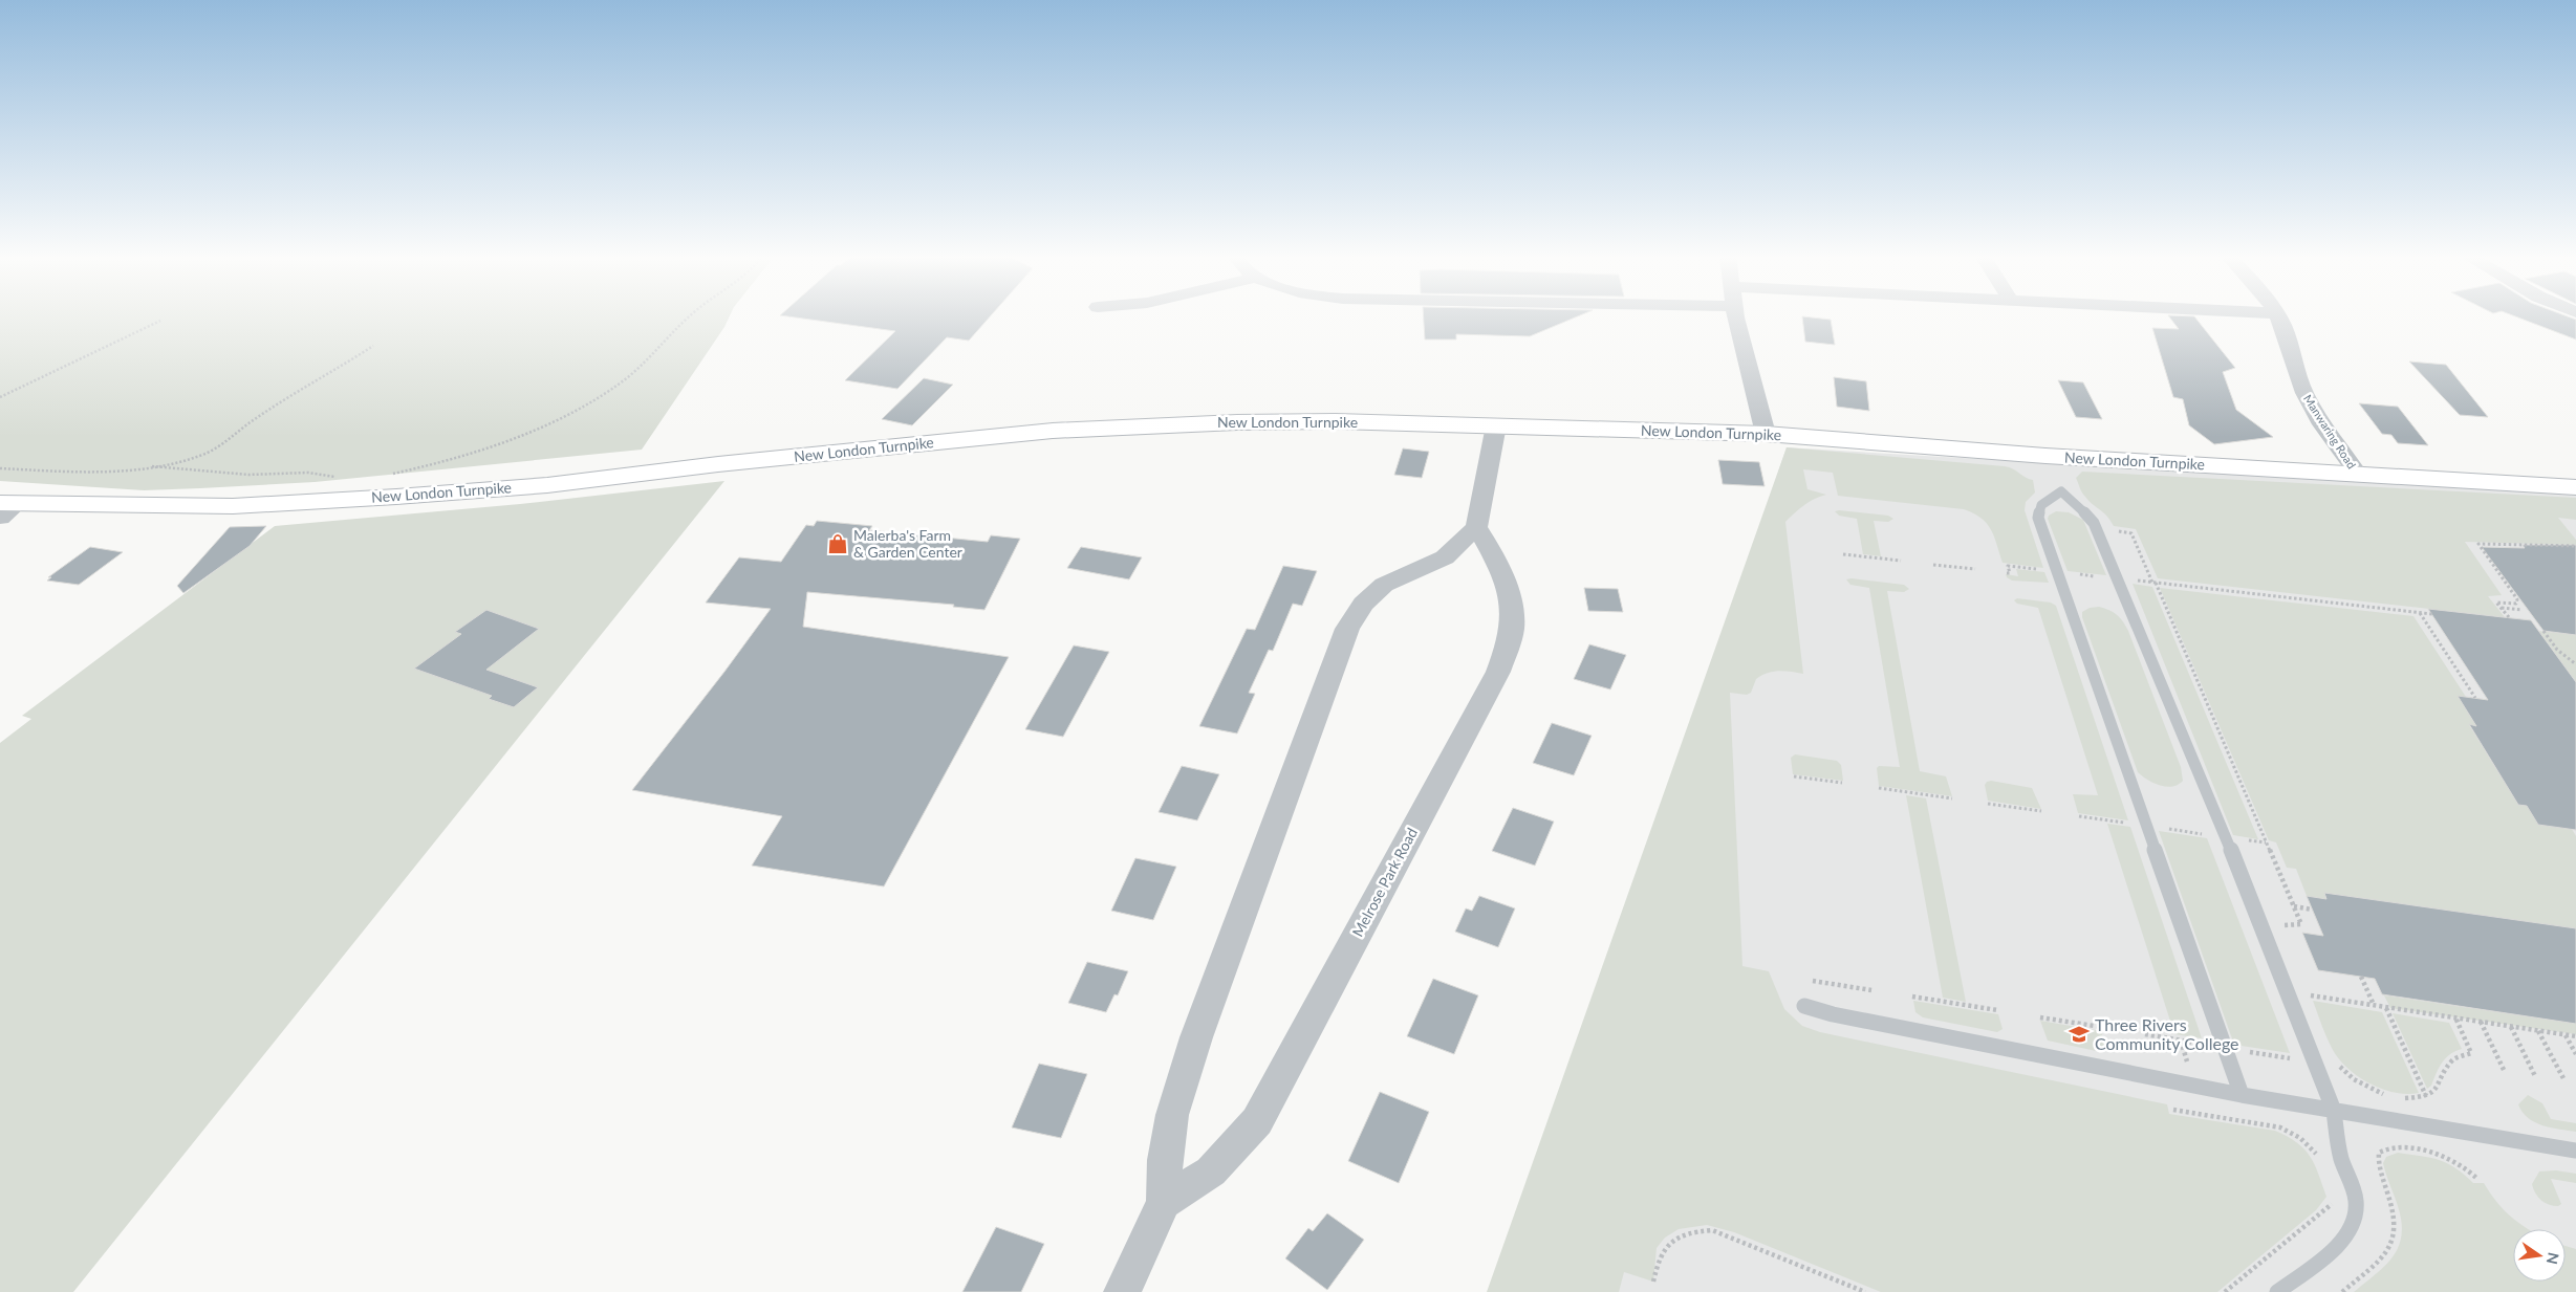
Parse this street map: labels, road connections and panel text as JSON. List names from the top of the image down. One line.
{"streets":{"main road":["New London Turnpike"],"street":["Manwaring Road","Melrose Park Road"]},"crossings":[["New London Turnpike","Manwaring Road"]],"places":{"shop":["Malerba's Farm & Garden Center"],"school or university":["Three Rivers Community College"]},"north":"right"}
